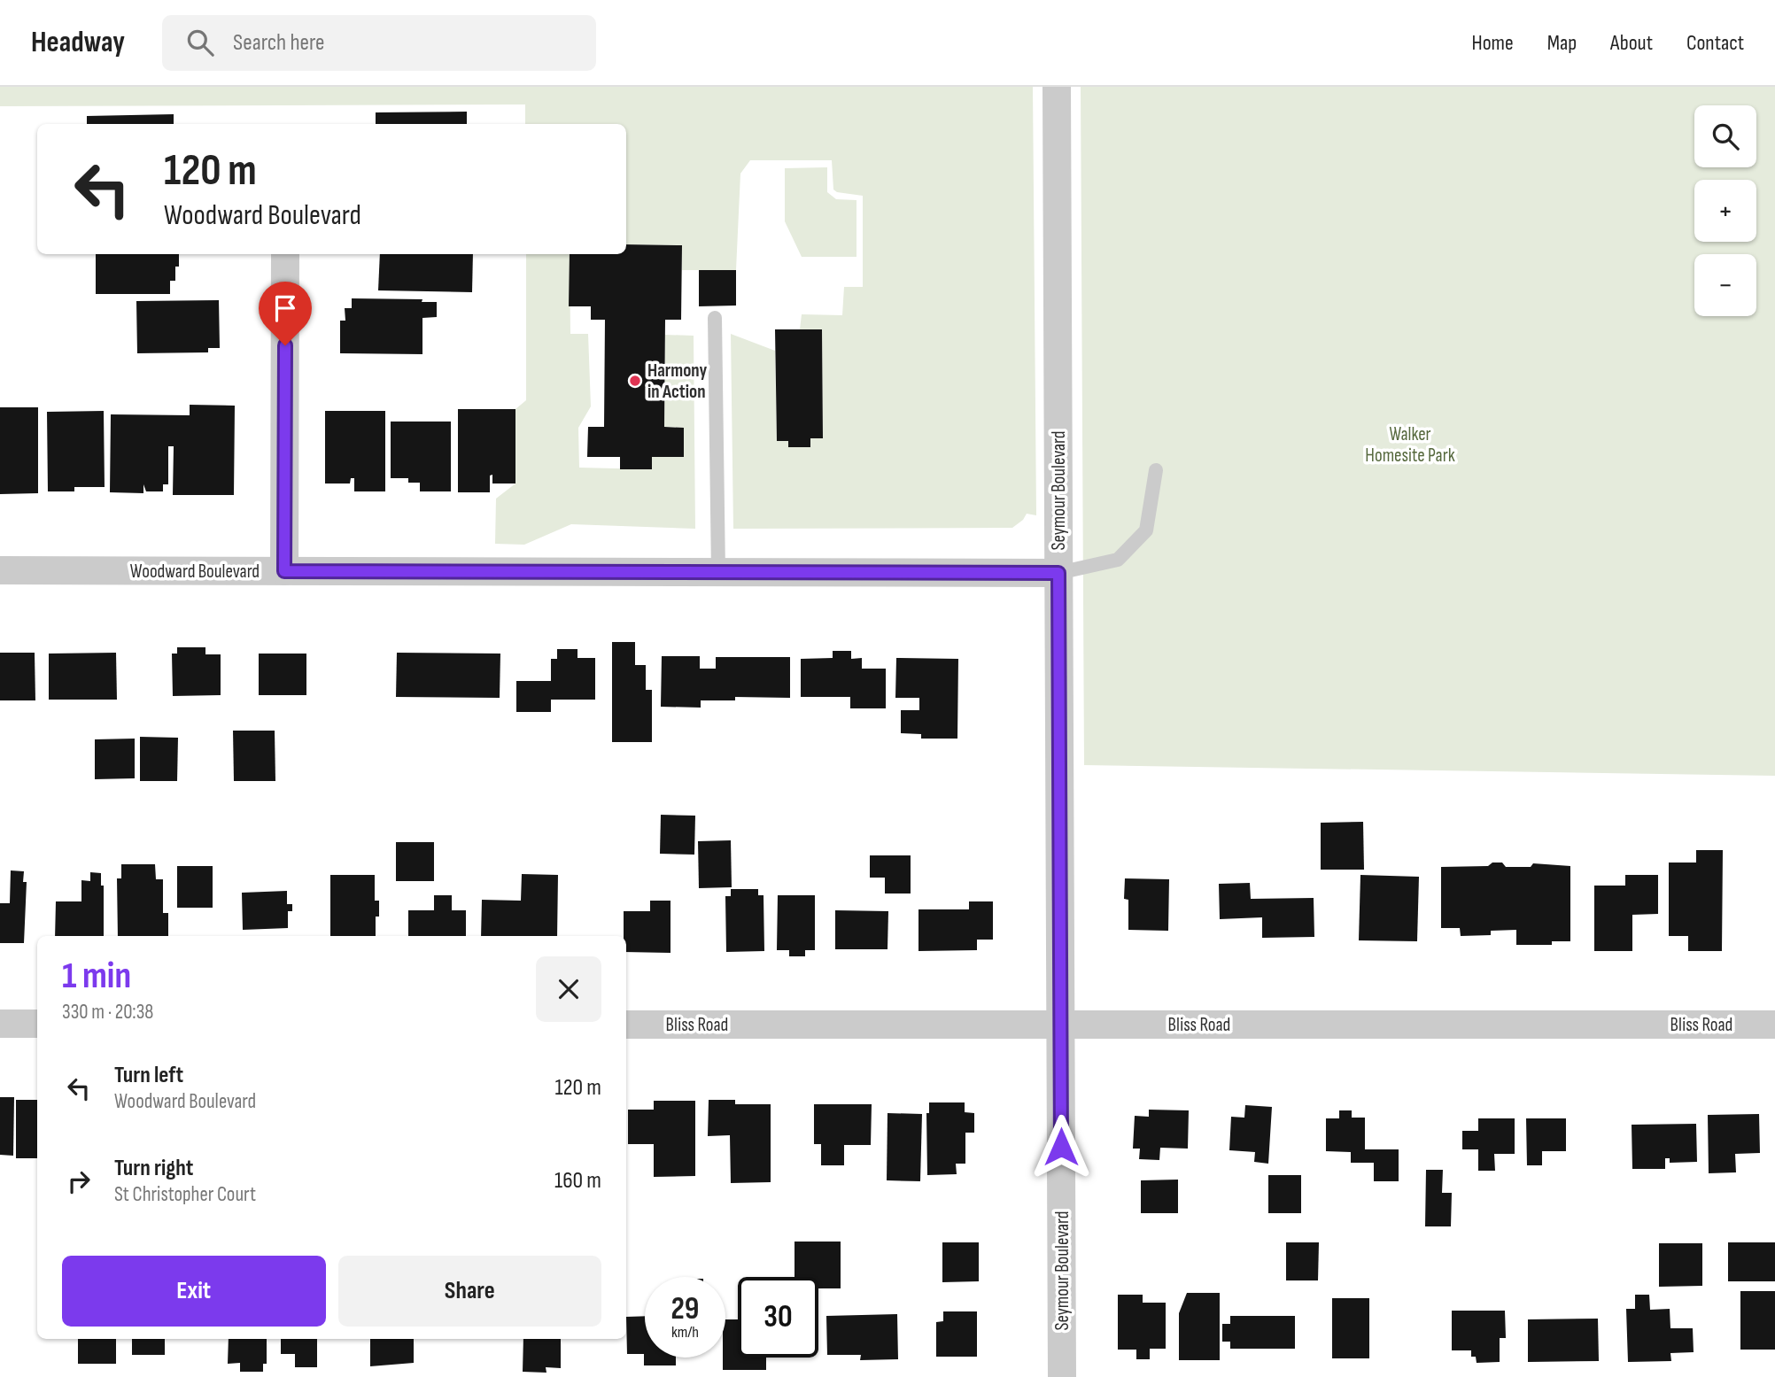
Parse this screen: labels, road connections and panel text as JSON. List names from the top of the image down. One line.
{"streets":{"street":["Seymour Boulevard","Woodward Boulevard","Bliss Road"]},"crossings":[["Seymour Boulevard","Woodward Boulevard"],["Seymour Boulevard","Bliss Road"]],"parks":["Walker Homesite Park"],"places":["Harmony in Action"],"page":{"header":"Headway","search":"Search here","nav":["Home","Map","About","Contact"],"map_buttons":["+","−"],"turn":["120 m","Woodward Boulevard"],"heading":["1 min","330 m · 20:38"],"list":[{"name":"Turn left","note":"Woodward Boulevard","value":"120 m"},{"name":"Turn right","note":"St Christopher Court","value":"160 m"}],"buttons":["Exit","Share"],"speed":"29 km/h","limit":"30"}}
